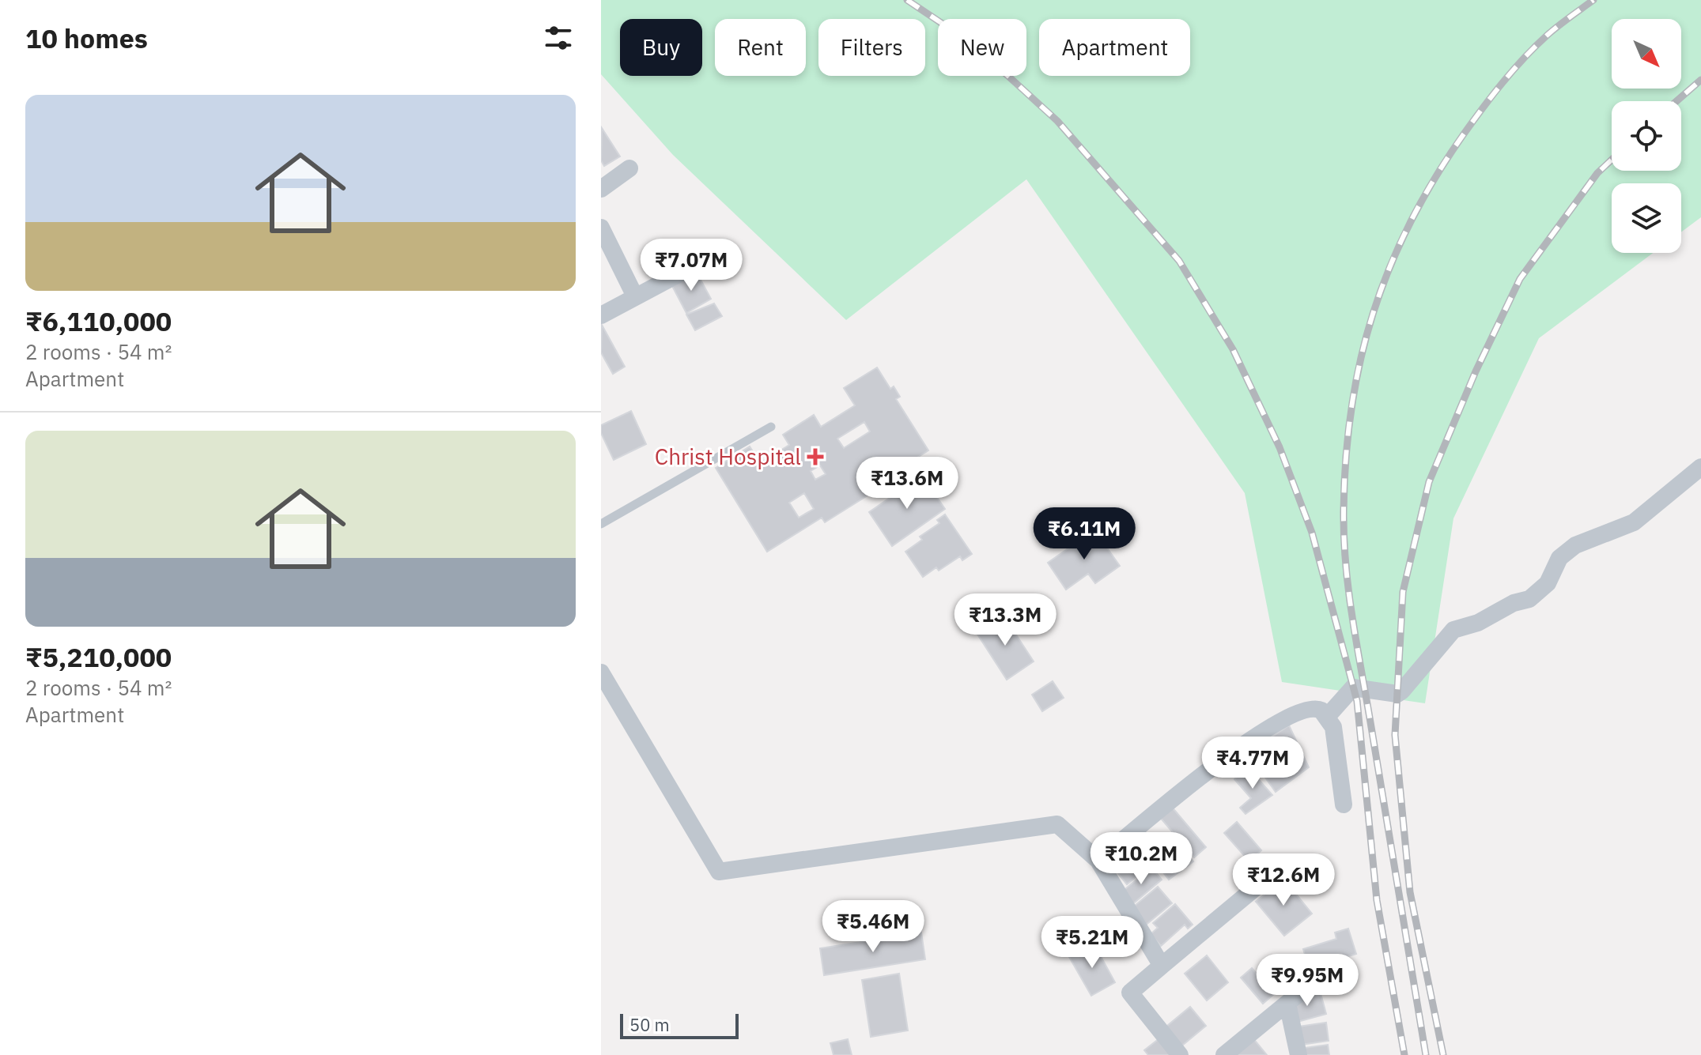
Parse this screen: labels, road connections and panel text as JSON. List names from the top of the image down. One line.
{"places":{"health":["Christ Hospital"]},"scale_bar":"50 m","north":"bottom right","page":{"heading":"10 homes","chip":["Buy","Rent","Filters","New","Apartment"],"list":[{"name":"₹6,110,000","note":"2 rooms · 54 m² · Apartment"},{"name":"₹5,210,000","note":"2 rooms · 54 m² · Apartment"}],"price":["₹7.07M","₹13.6M","₹6.11M","₹13.3M","₹4.77M","₹10.2M","₹12.6M","₹5.46M","₹5.21M","₹9.95M"],"scale":"50 m"}}
